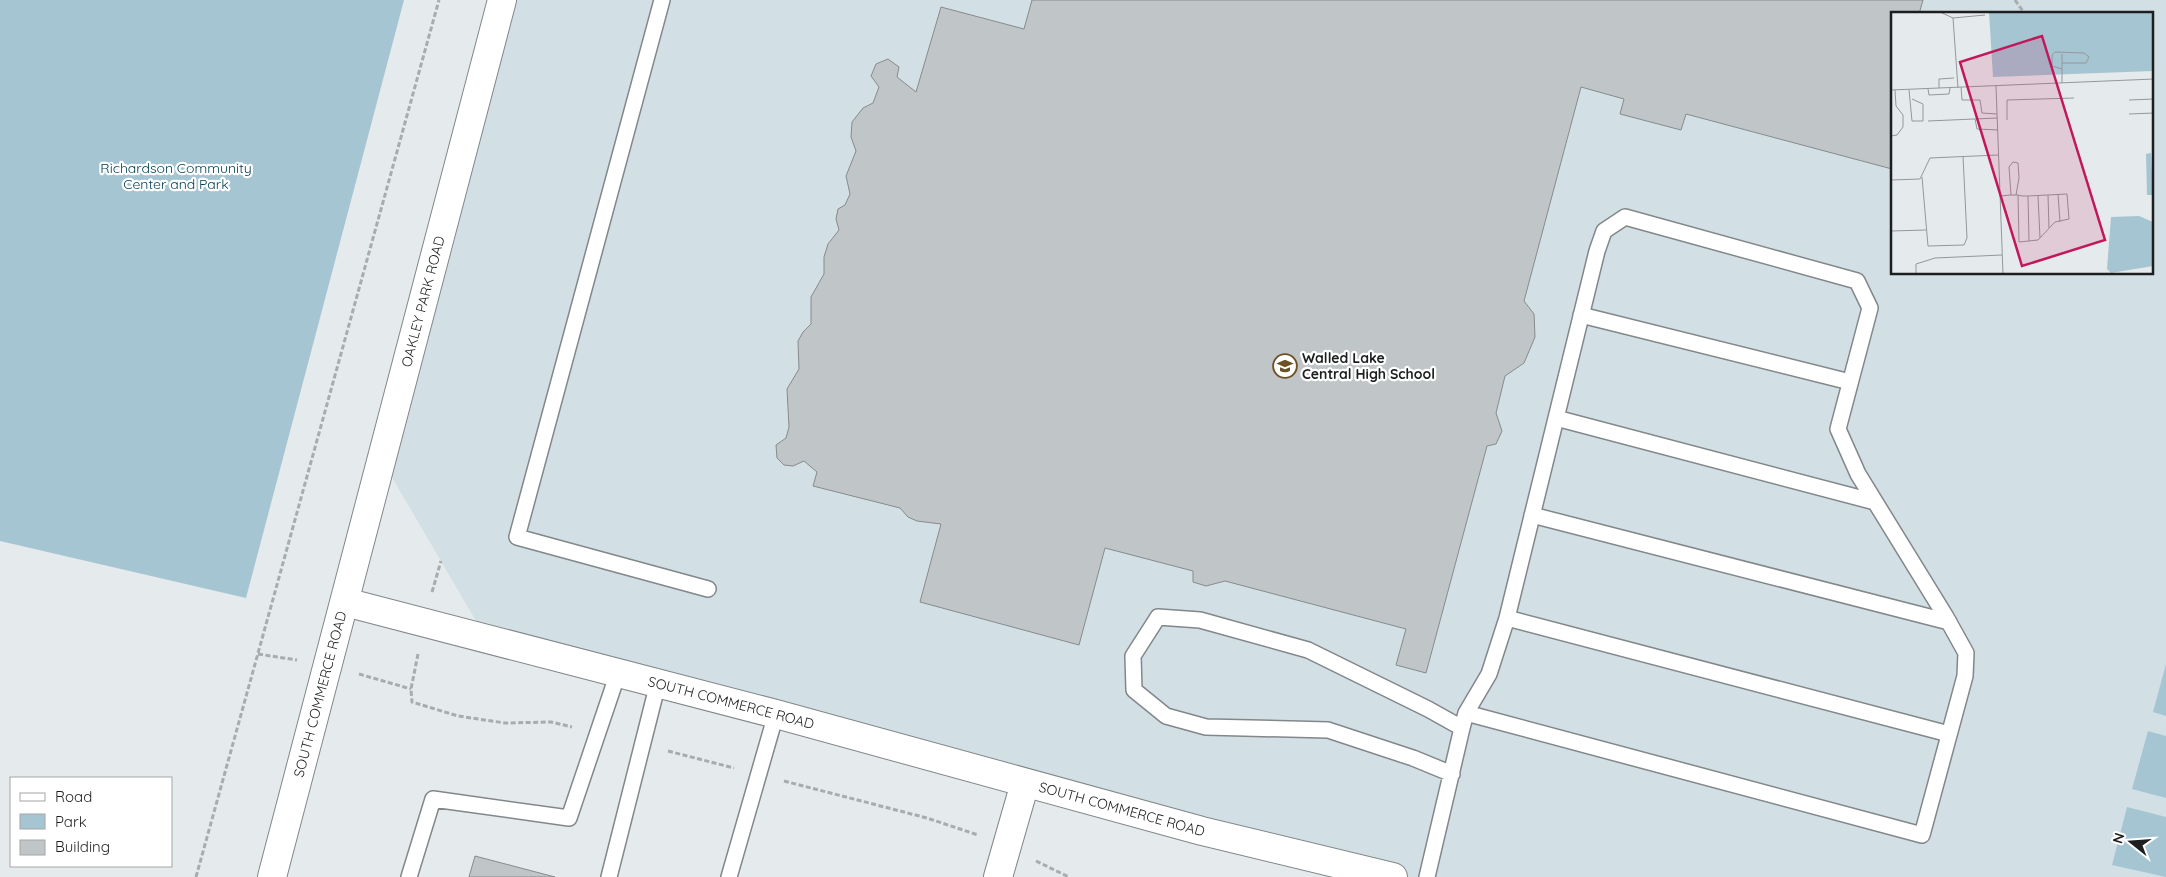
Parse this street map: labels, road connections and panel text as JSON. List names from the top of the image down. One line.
{"streets":{"street":["OAKLEY PARK ROAD","SOUTH COMMERCE ROAD"]},"crossings":[["OAKLEY PARK ROAD","SOUTH COMMERCE ROAD"]],"parks":["Richardson Community Center and Park"],"places":{"school or university":["Walled Lake Central High School"]},"legend":["Road","Park","Building"],"north":"left"}
